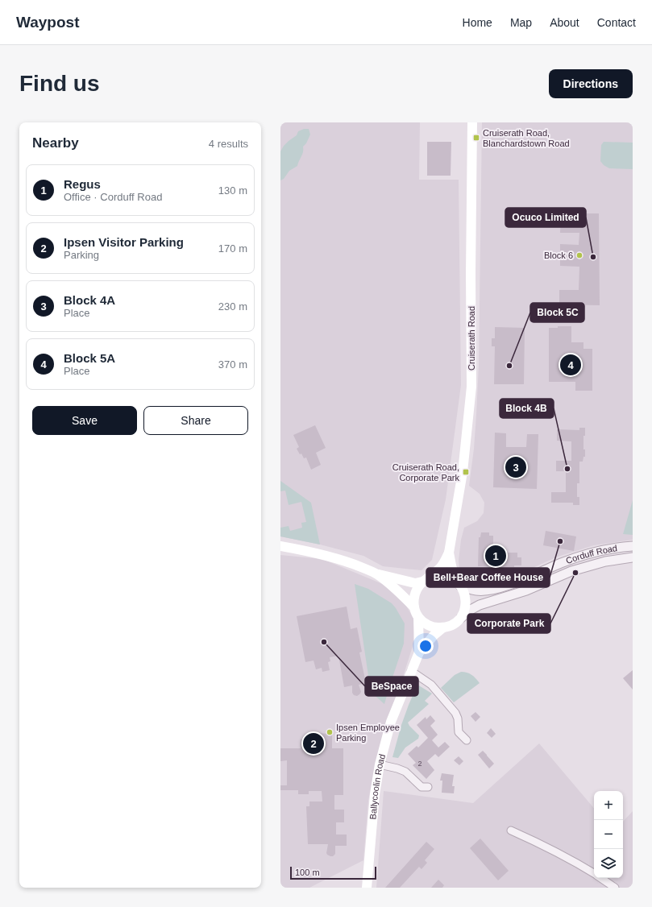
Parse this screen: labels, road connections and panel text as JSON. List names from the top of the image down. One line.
{"streets":{"main road":["Cruiserath Road","Ballycoolin Road"],"street":["Corduff Road"]},"crossings":[["Cruiserath Road","Corduff Road"],["Cruiserath Road","Ballycoolin Road"],["Corduff Road","Ballycoolin Road"]],"places":{"transit":["Cruiserath Road, Blanchardstown Road","Cruiserath Road, Corporate Park"],"other":["Block 6","Ocuco Limited","Block 5C","Block 4B","Bell+Bear Coffee House","Corporate Park","BeSpace","Ipsen Employee Parking"]},"house_numbers":["2"],"scale_bar":"100 m","page":{"header":"Waypost","nav":["Home","Map","About","Contact"],"buttons":["Directions",["Save","Share"]],"title":"Find us","heading":["Nearby","4 results"],"list":[{"mark":"1","name":"Regus","note":"Office · Corduff Road","value":"130 m"},{"mark":"2","name":"Ipsen Visitor Parking","note":"Parking","value":"170 m"},{"mark":"3","name":"Block 4A","note":"Place","value":"230 m"},{"mark":"4","name":"Block 5A","note":"Place","value":"370 m"}],"pins":["4","3","1","2"],"map_buttons":["+","−"],"scale":"100 m"}}
